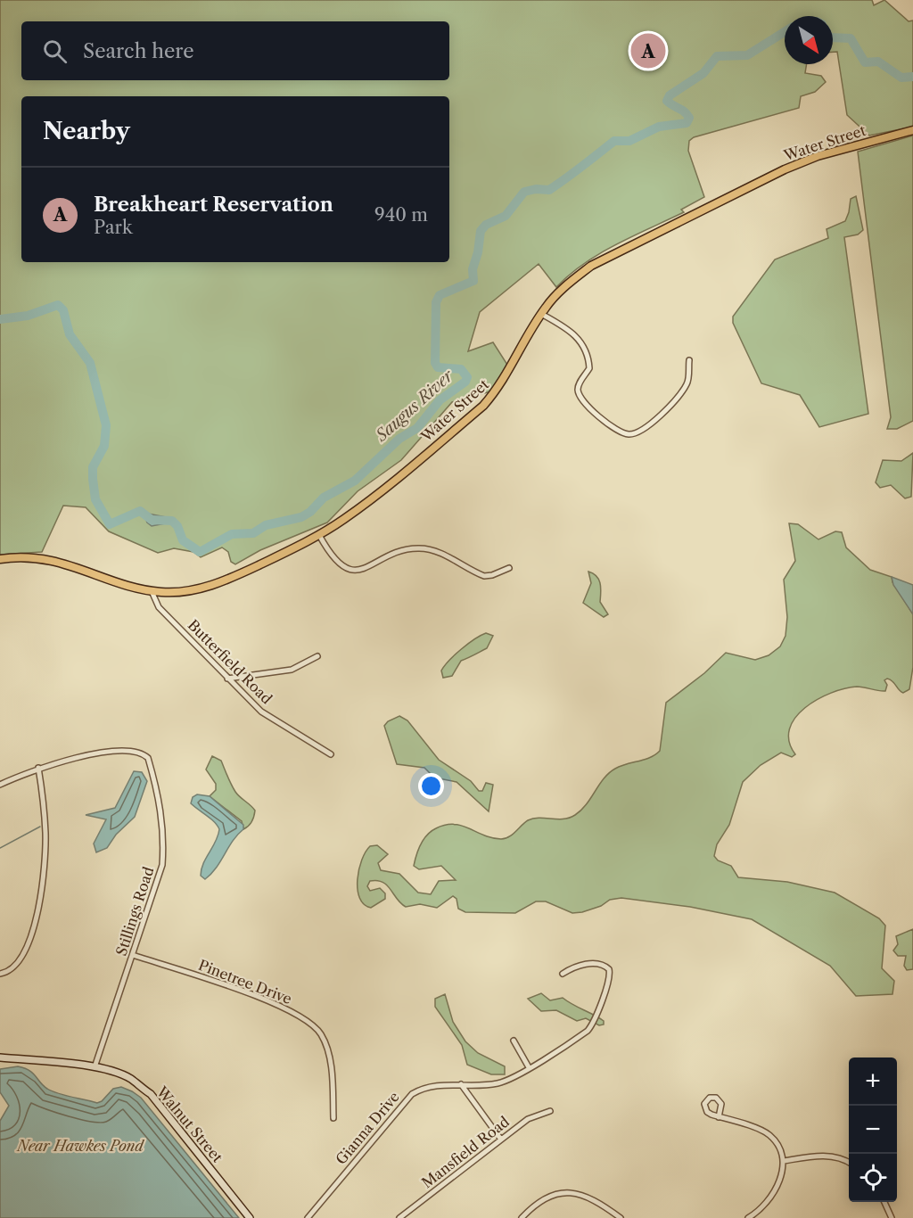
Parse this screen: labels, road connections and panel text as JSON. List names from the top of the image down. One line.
{"streets":{"main road":["Water Street","Walnut Street"],"street":["Butterfield Road","Stillings Road","Pinetree Drive","Gianna Drive","Mansfield Road"]},"crossings":[["Water Street","Butterfield Road"],["Stillings Road","Pinetree Drive"],["Stillings Road","Walnut Street"]],"water":["Saugus River"],"parks":["Near Hawkes Pond"],"north":"bottom right","page":{"search":"Search here","pins":"A","heading":"Nearby","list":[{"mark":"A","name":"Breakheart Reservation","note":"Park","value":"940 m"}],"map_buttons":["+","−"]}}
